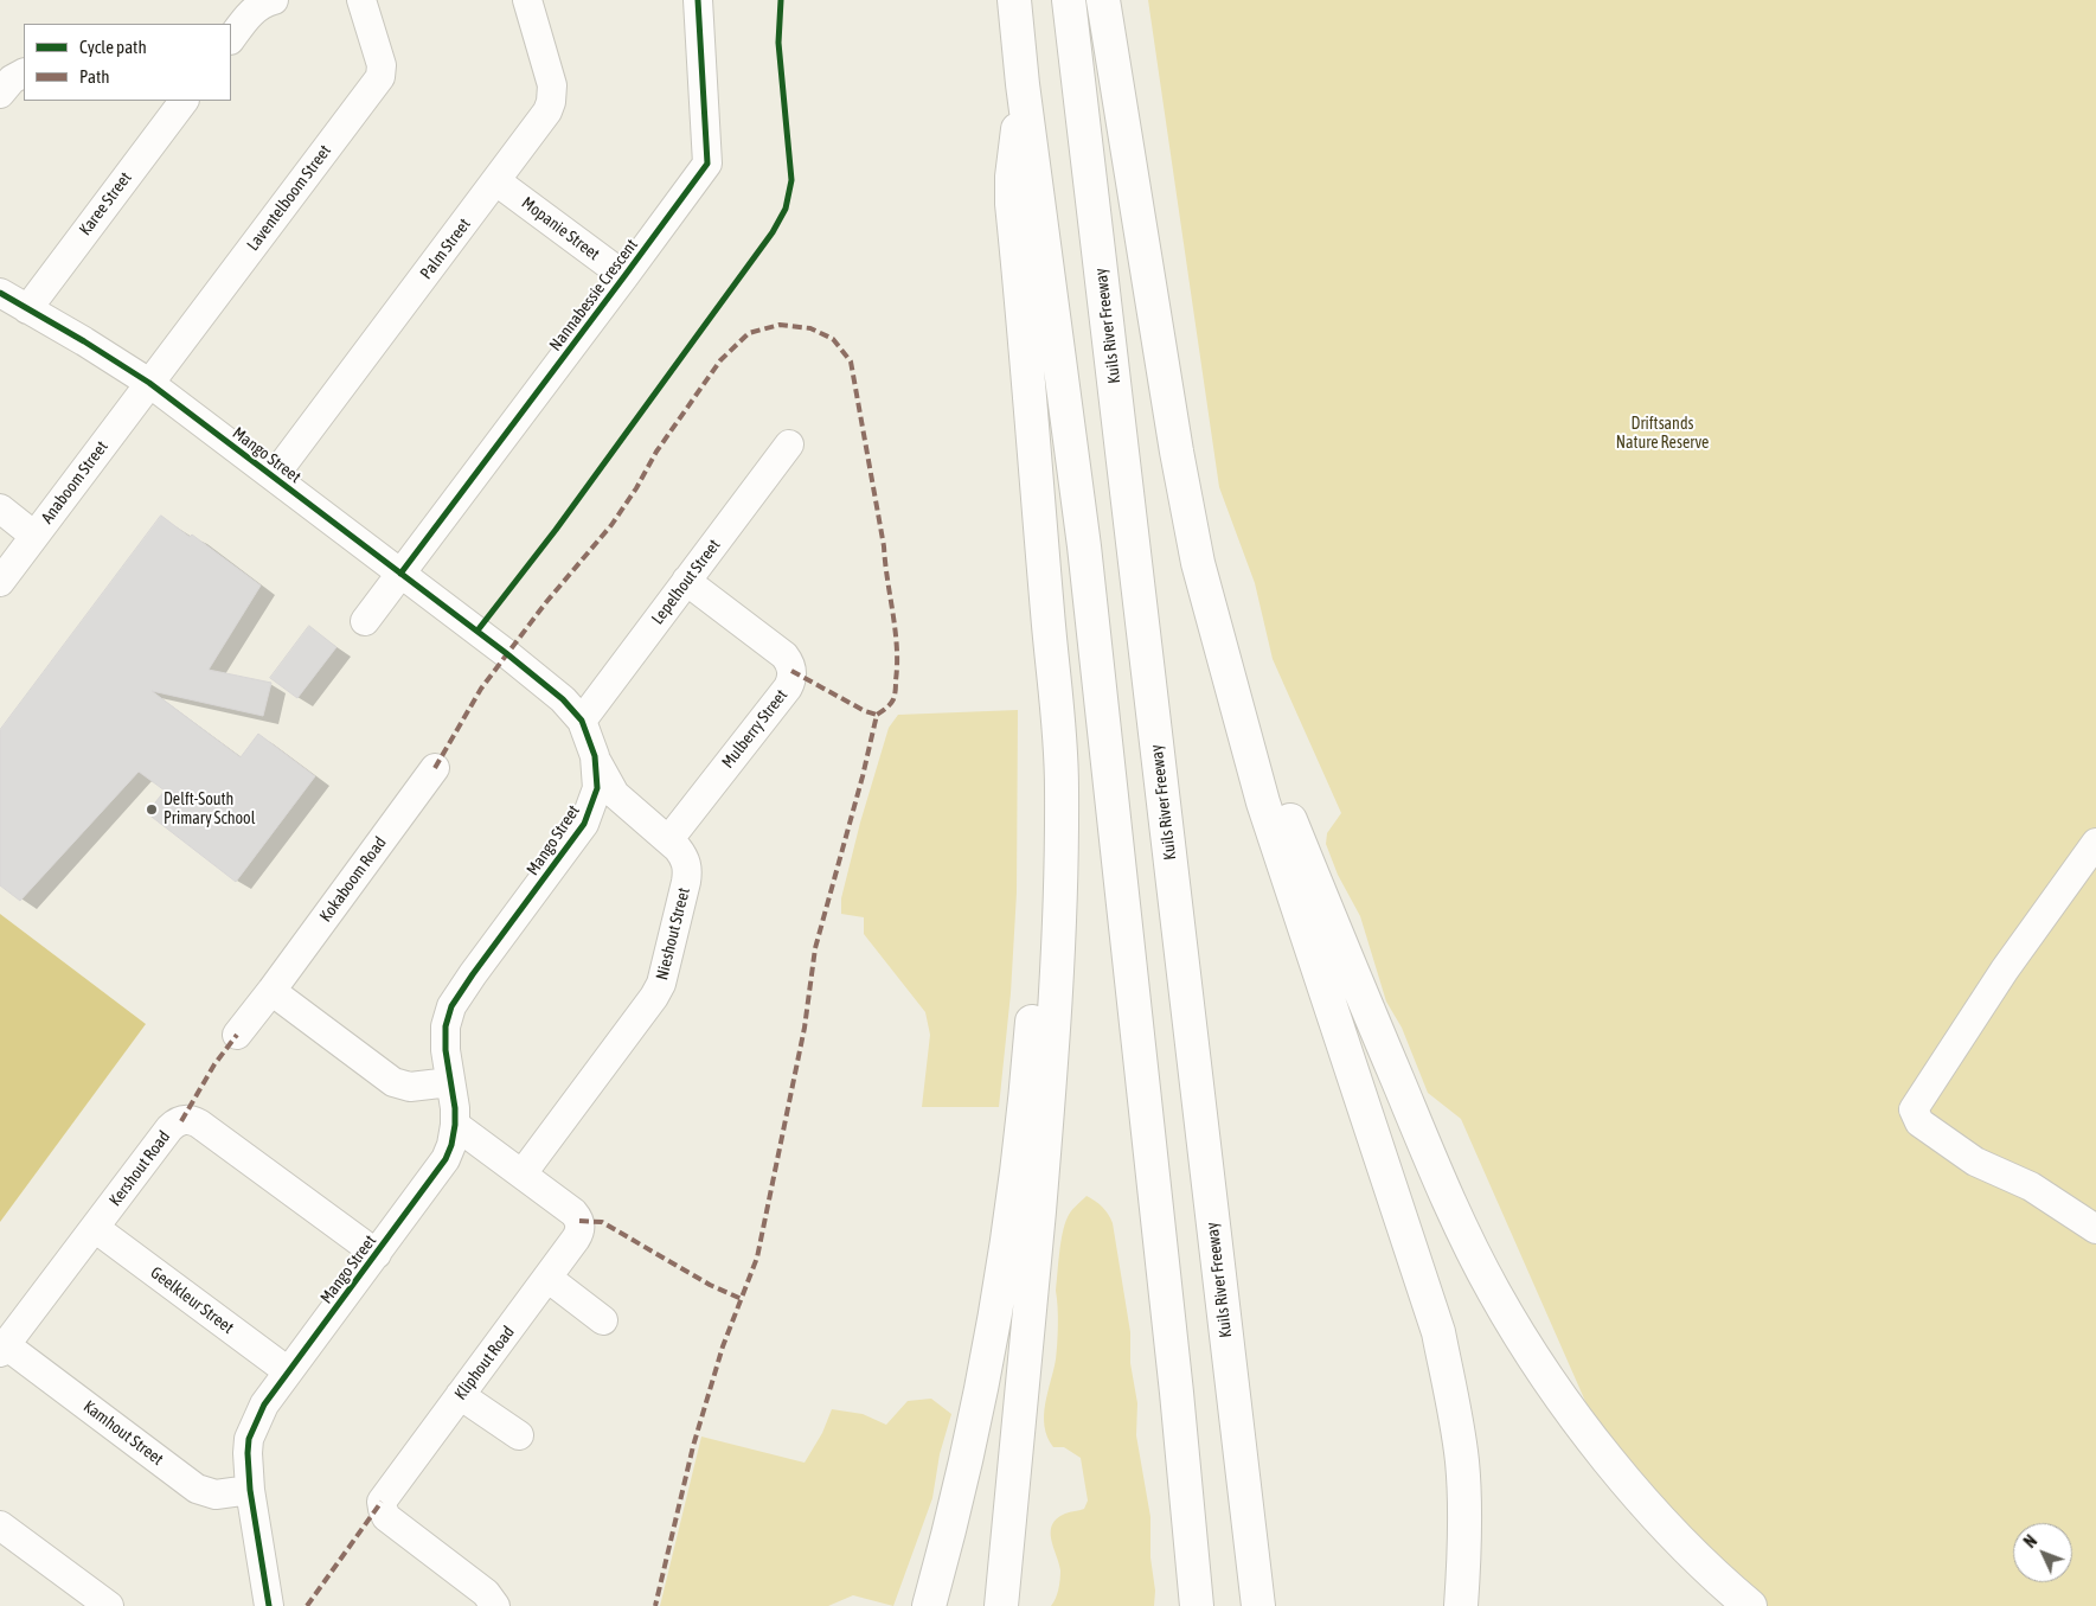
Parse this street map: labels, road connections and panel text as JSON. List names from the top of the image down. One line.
{"streets":{"highway":["Kuils River Freeway"],"street":["Laventelboom Street","Karee Street","Mopanie Street","Palm Street","Nannabessie Crescent","Mango Street","Anaboom Street","Lepelhout Street","Mulberry Street","Kokaboom Road","Nieshout Street","Kershout Road","Geelkleur Street","Kliphout Road","Kamhout Street"]},"crossings":[["Laventelboom Street","Mango Street"],["Laventelboom Street","Anaboom Street"],["Karee Street","Mango Street"],["Mopanie Street","Palm Street"],["Mopanie Street","Nannabessie Crescent"],["Palm Street","Mango Street"],["Nannabessie Crescent","Mango Street"],["Mango Street","Anaboom Street"],["Mango Street","Lepelhout Street"],["Mango Street","Nieshout Street"],["Mango Street","Kershout Road"],["Mango Street","Geelkleur Street"],["Mango Street","Kliphout Road"],["Mango Street","Kamhout Street"],["Lepelhout Street","Mulberry Street"],["Mulberry Street","Nieshout Street"],["Nieshout Street","Kliphout Road"],["Kershout Road","Geelkleur Street"],["Kershout Road","Kamhout Street"]],"parks":["Driftsands Nature Reserve"],"places":["Delft-South Primary School"],"legend":["Cycle path","Path"],"north":"top left"}
